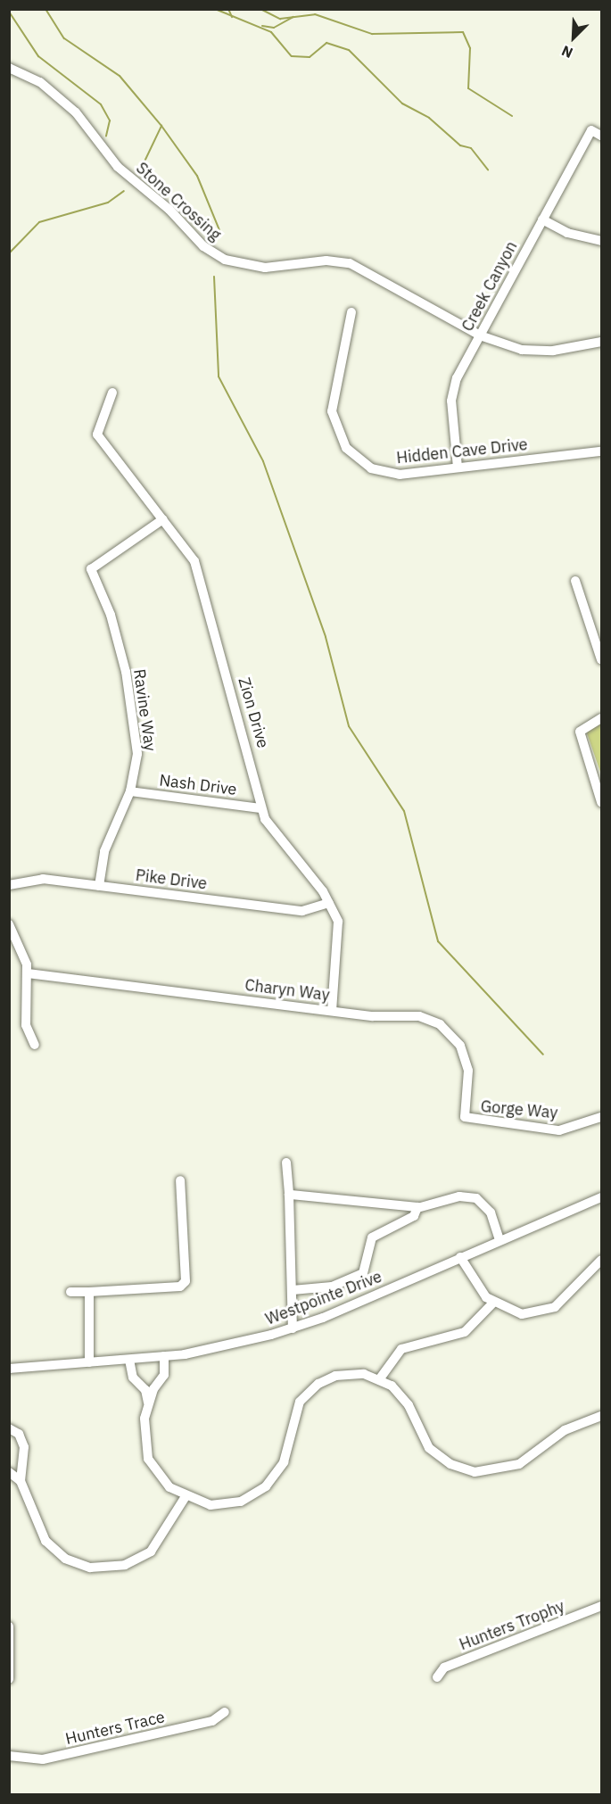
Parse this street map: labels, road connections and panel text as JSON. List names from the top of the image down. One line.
{"streets":{"street":["Stone Crossing","Creek Canyon","Hidden Cave Drive","Ravine Way","Zion Drive","Nash Drive","Pike Drive","Charyn Way","Gorge Way","Westpointe Drive","Hunters Trophy","Hunters Trace"]},"crossings":[["Stone Crossing","Creek Canyon"],["Creek Canyon","Hidden Cave Drive"],["Ravine Way","Zion Drive"],["Ravine Way","Nash Drive"],["Ravine Way","Pike Drive"],["Zion Drive","Nash Drive"],["Zion Drive","Pike Drive"],["Zion Drive","Charyn Way"],["Charyn Way","Gorge Way"]],"north":"bottom left"}
